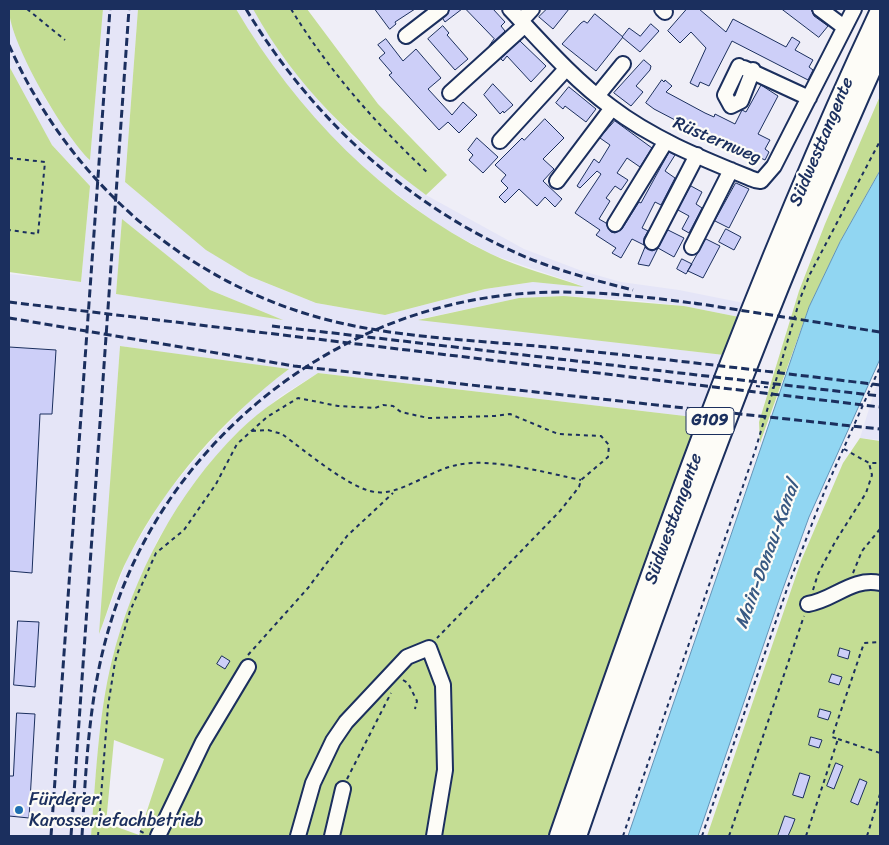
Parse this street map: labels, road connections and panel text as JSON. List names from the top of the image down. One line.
{"streets":{"highway":["Südwesttangente","G109"],"street":["Rüsternweg"]},"water":["Main-Donau-Kanal"],"places":["Fürderer Karosseriefachbetrieb"]}
